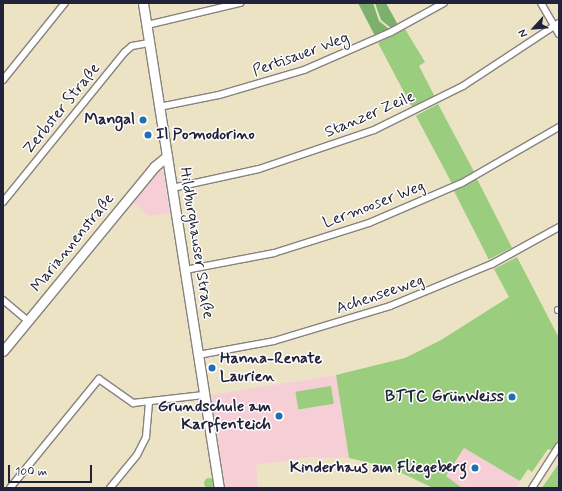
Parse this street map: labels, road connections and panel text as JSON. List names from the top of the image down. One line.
{"streets":{"main road":["Mariannenstraße","Hildburghauser Straße"],"street":["Pertisauer Weg","Zerbster Straße","Stanzer Zeile","Lermooser Weg","Achenseeweg"]},"crossings":[["Pertisauer Weg","Hildburghauser Straße"],["Zerbster Straße","Hildburghauser Straße"],["Stanzer Zeile","Hildburghauser Straße"],["Lermooser Weg","Hildburghauser Straße"],["Mariannenstraße","Hildburghauser Straße"],["Hildburghauser Straße","Achenseeweg"]],"places":["Mangal","Il Pomodorino","Hanna-Renate Laurien","BTTC GrünWeiss","Grundschule am Karpfenteich","Kinderhaus am Fliegeberg"],"scale_bar":"100 m","north":"bottom left"}
